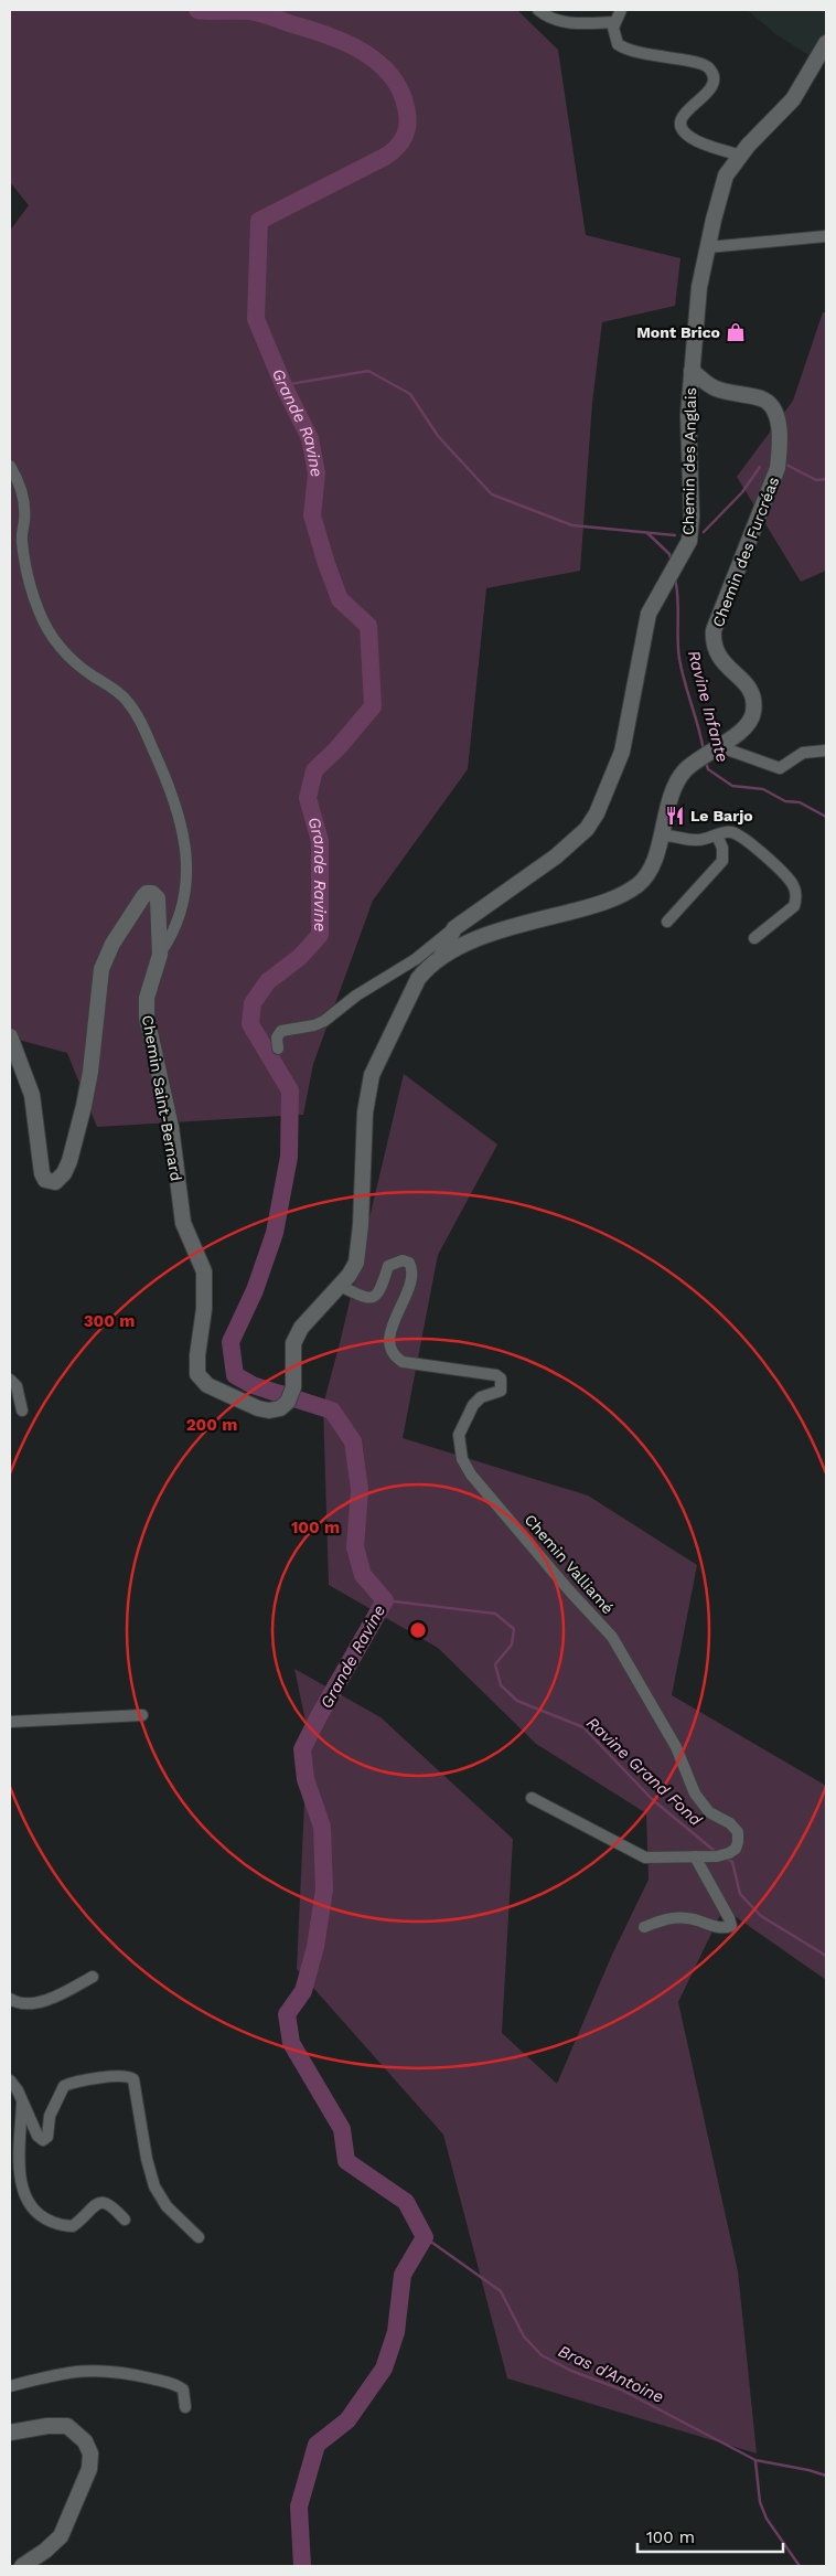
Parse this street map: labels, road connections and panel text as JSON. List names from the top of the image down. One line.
{"streets":{"street":["Chemin des Anglais","Chemin des Furcréas","Chemin Saint-Bernard","Chemin Valliamé"]},"crossings":[["Chemin des Anglais","Chemin des Furcréas"],["Chemin des Furcréas","Chemin Saint-Bernard"],["Chemin des Furcréas","Chemin Valliamé"]],"water":["Grande Ravine","Ravine Infante","Ravine Grand Fond","Bras d'Antoine"],"places":{"shop":["Mont Brico"],"restaurant":["Le Barjo"]},"scale_bar":"100 m","rings":["300 m","200 m","100 m"]}
